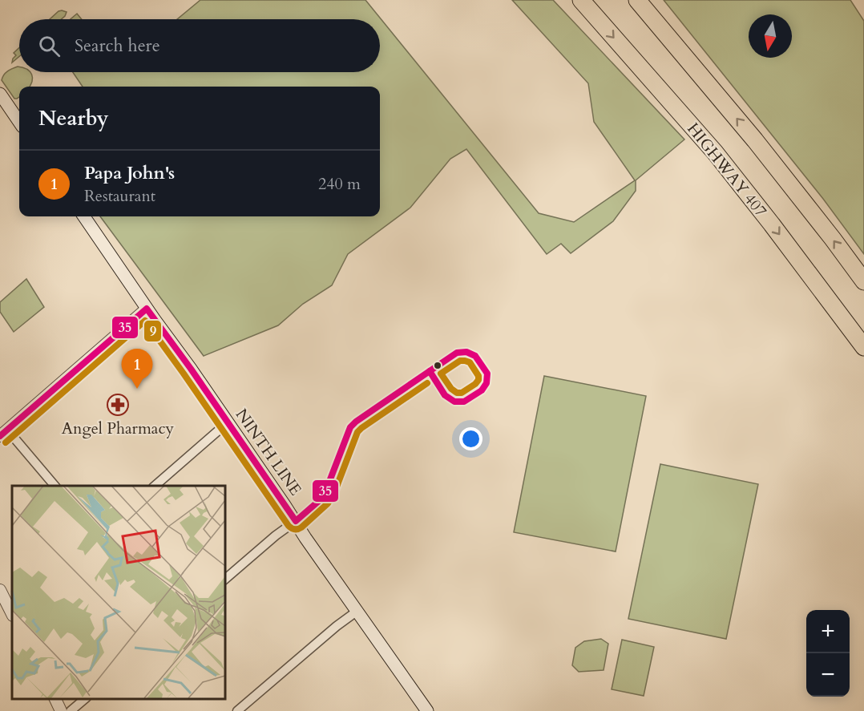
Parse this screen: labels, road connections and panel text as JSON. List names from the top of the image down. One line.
{"streets":{"highway":["HIGHWAY 407"],"main road":["NINTH LINE"]},"places":{"pharmacy":["Angel Pharmacy"]},"lines":["transit line 35","transit line 9"],"north":"bottom","page":{"search":"Search here","heading":"Nearby","list":[{"mark":"1","name":"Papa John's","note":"Restaurant","value":"240 m"}],"pins":"1","map_buttons":["+","−"]}}
